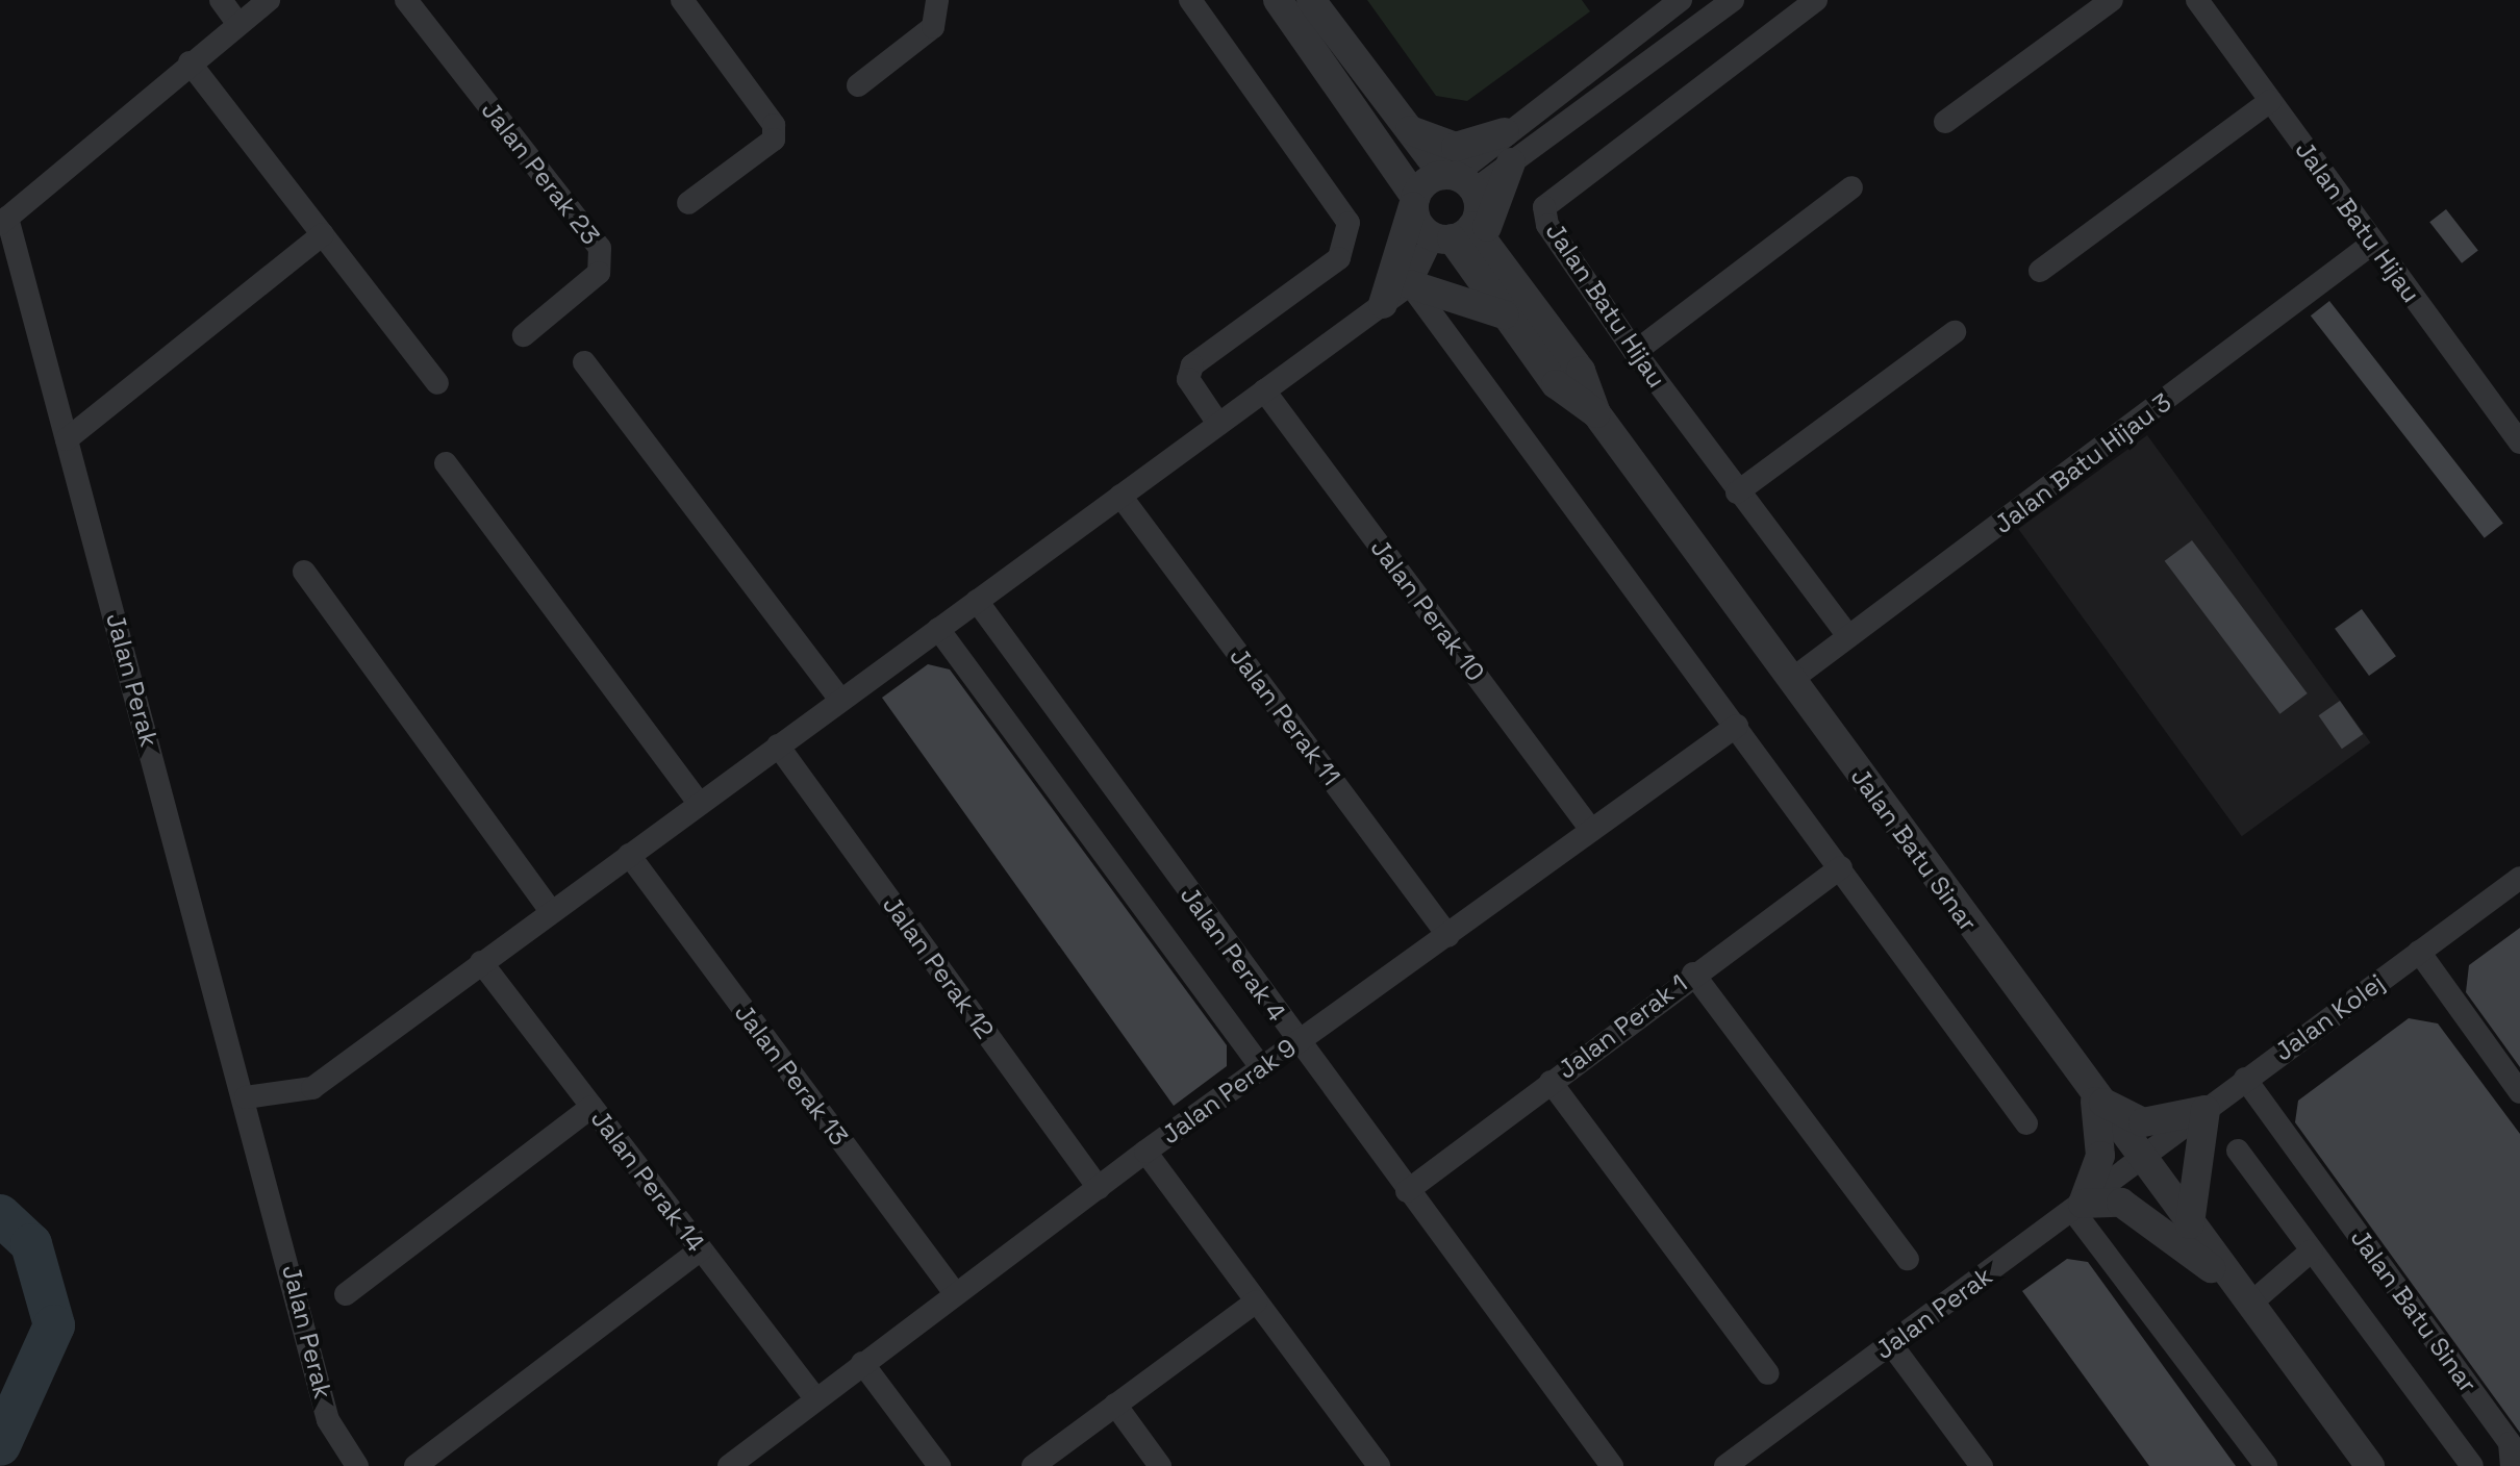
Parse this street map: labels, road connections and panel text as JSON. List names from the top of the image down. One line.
{"streets":{"street":["Jalan Perak 23","Jalan Batu Hijau","Jalan Batu Hijau 3","Jalan Perak 10","Jalan Perak","Jalan Perak 11","Jalan Batu Sinar","Jalan Perak 4","Jalan Perak 12","Jalan Kolej","Jalan Perak 1","Jalan Perak 13","Jalan Perak 9","Jalan Perak 14"]},"crossings":[["Jalan Batu Hijau","Jalan Batu Hijau 3"],["Jalan Batu Hijau 3","Jalan Batu Sinar"],["Jalan Perak 10","Jalan Perak 9"],["Jalan Perak","Jalan Batu Sinar"],["Jalan Perak","Jalan Kolej"],["Jalan Perak 11","Jalan Perak 9"],["Jalan Batu Sinar","Jalan Kolej"],["Jalan Perak 4","Jalan Perak 1"],["Jalan Perak 4","Jalan Perak 9"],["Jalan Perak 12","Jalan Perak 9"],["Jalan Perak 13","Jalan Perak 9"],["Jalan Perak 9","Jalan Perak 14"]]}
